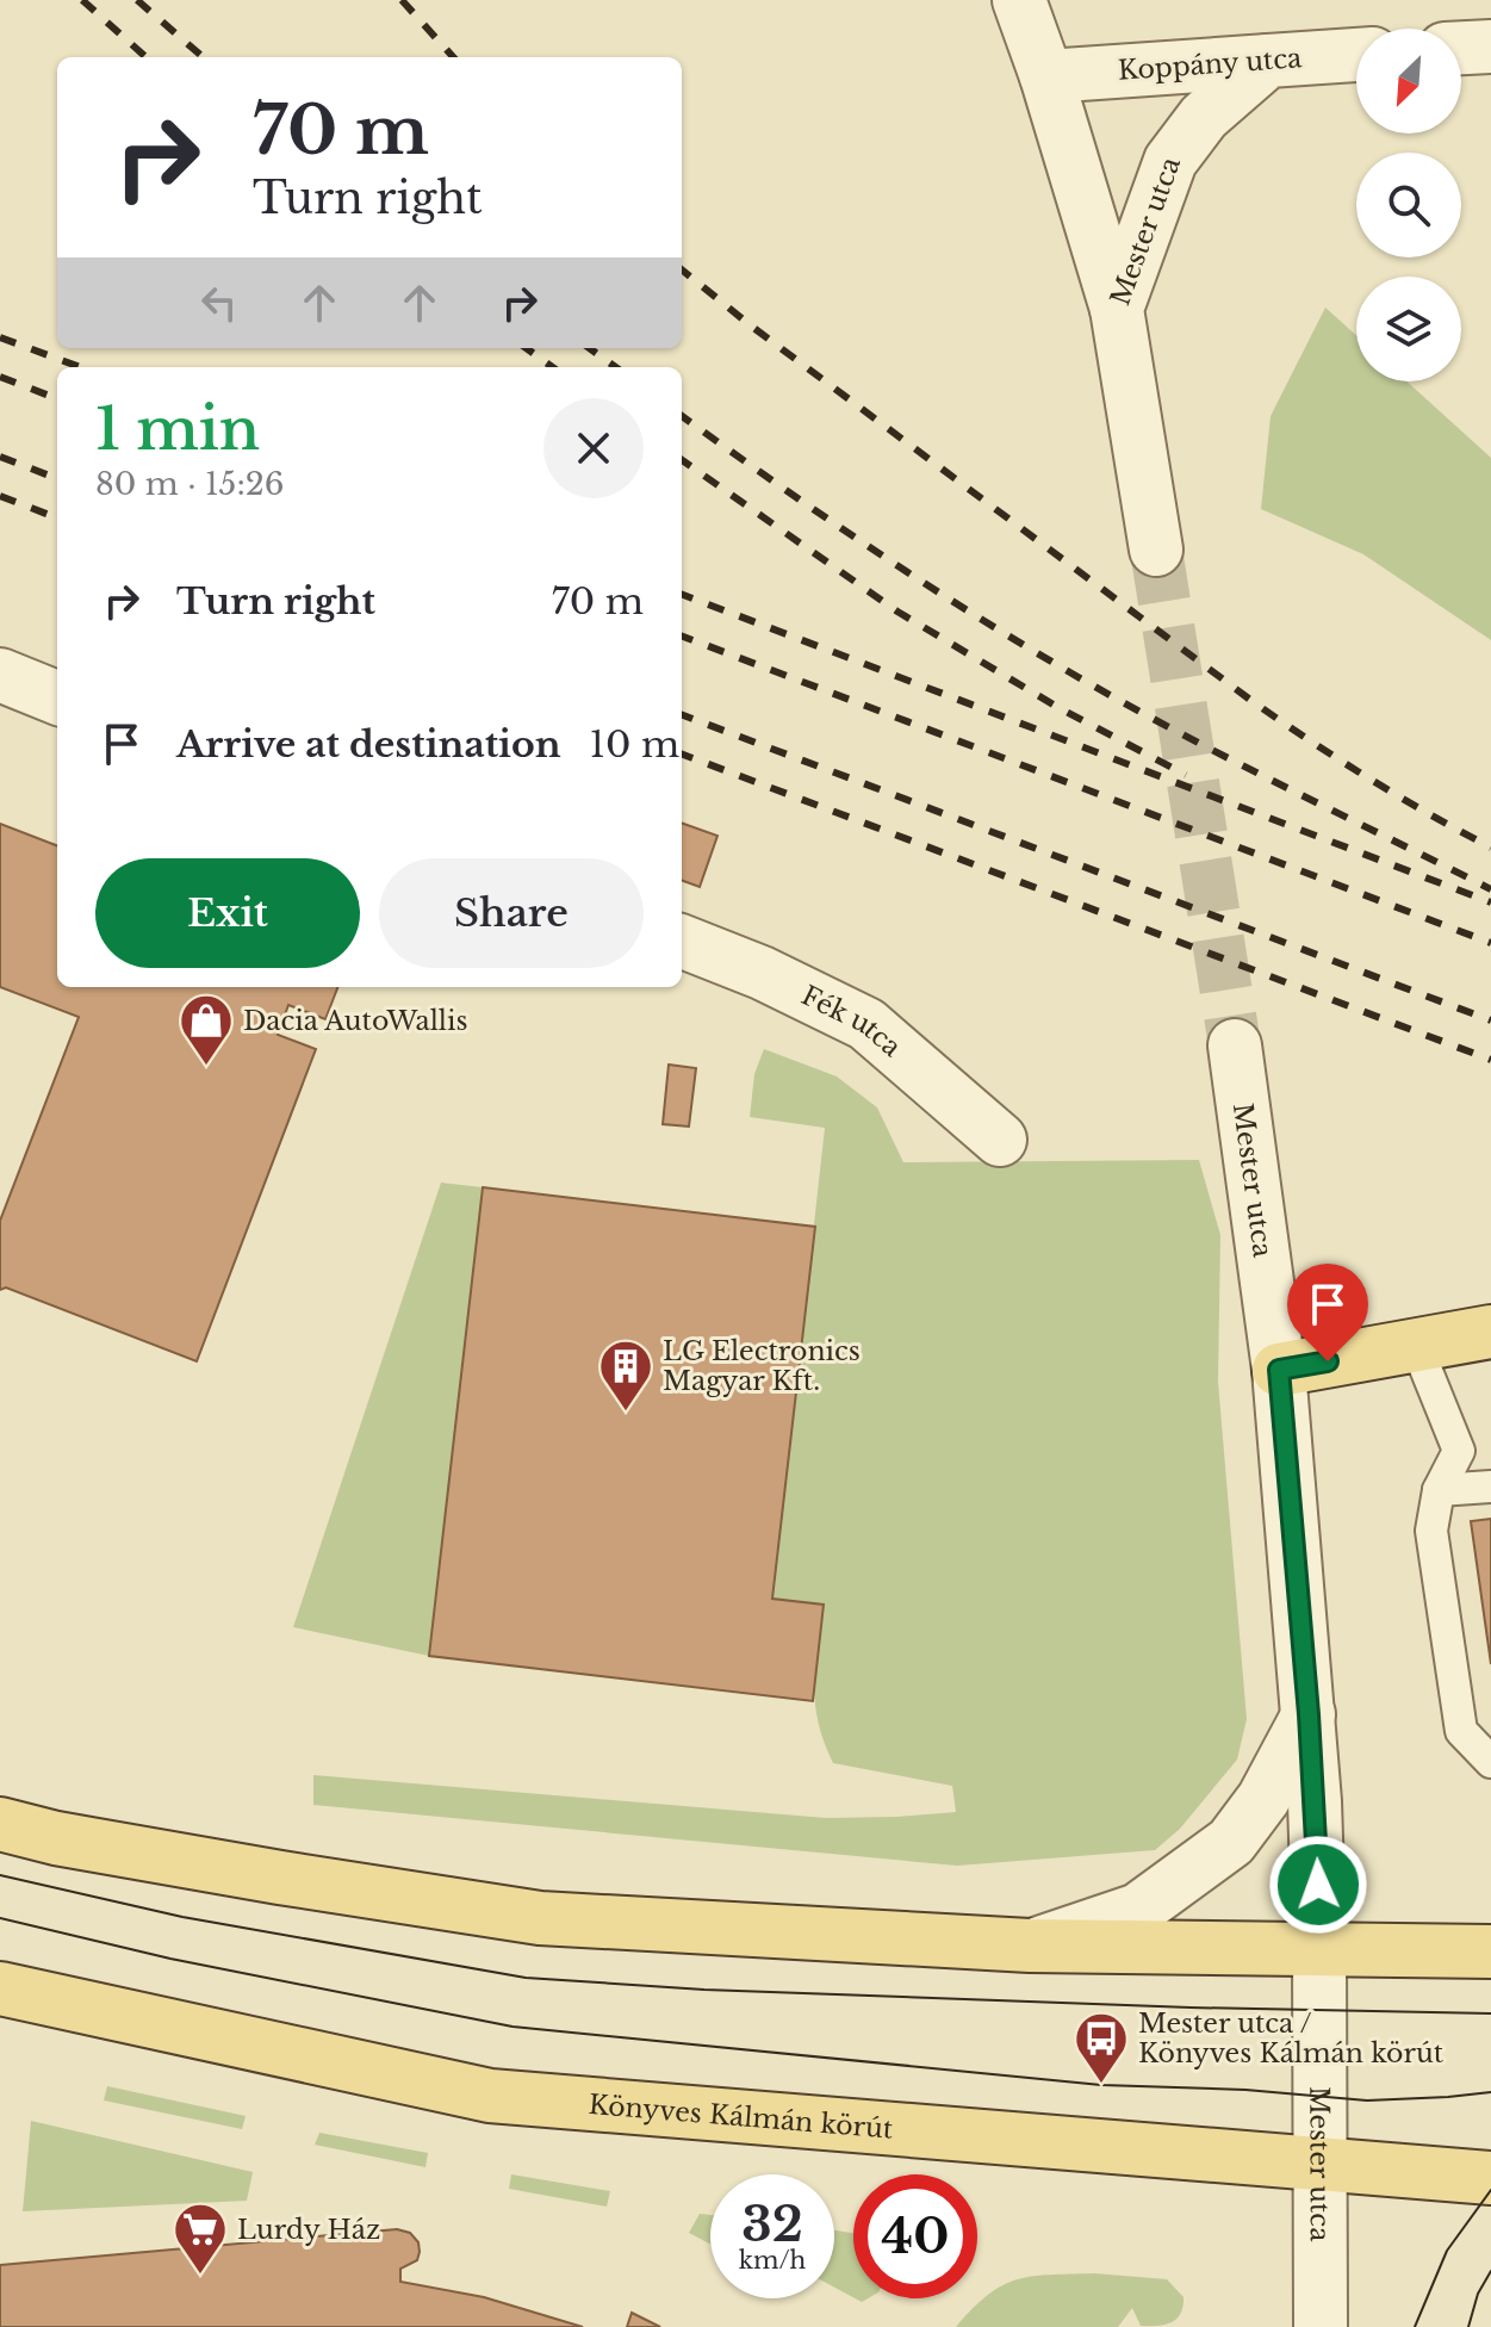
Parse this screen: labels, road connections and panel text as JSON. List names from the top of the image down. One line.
{"streets":{"main road":["Könyves Kálmán körút"],"street":["Koppány utca","Mester utca","Fék utca"]},"crossings":[["Koppány utca","Mester utca"],["Mester utca","Könyves Kálmán körút"]],"places":{"shop":["Dacia AutoWallis"],"building":["LG Electronics Magyar Kft."],"bus stop":["Mester utca / Könyves Kálmán körút"],"supermarket":["Lurdy Ház"]},"north":"bottom left","page":{"turn":["70 m","Turn right"],"heading":["1 min","80 m · 15:26"],"list":[{"name":"Turn right","value":"70 m"},{"name":"Arrive at destination","value":"10 m"}],"buttons":["Exit","Share"],"speed":"32 km/h","limit":"40"}}
